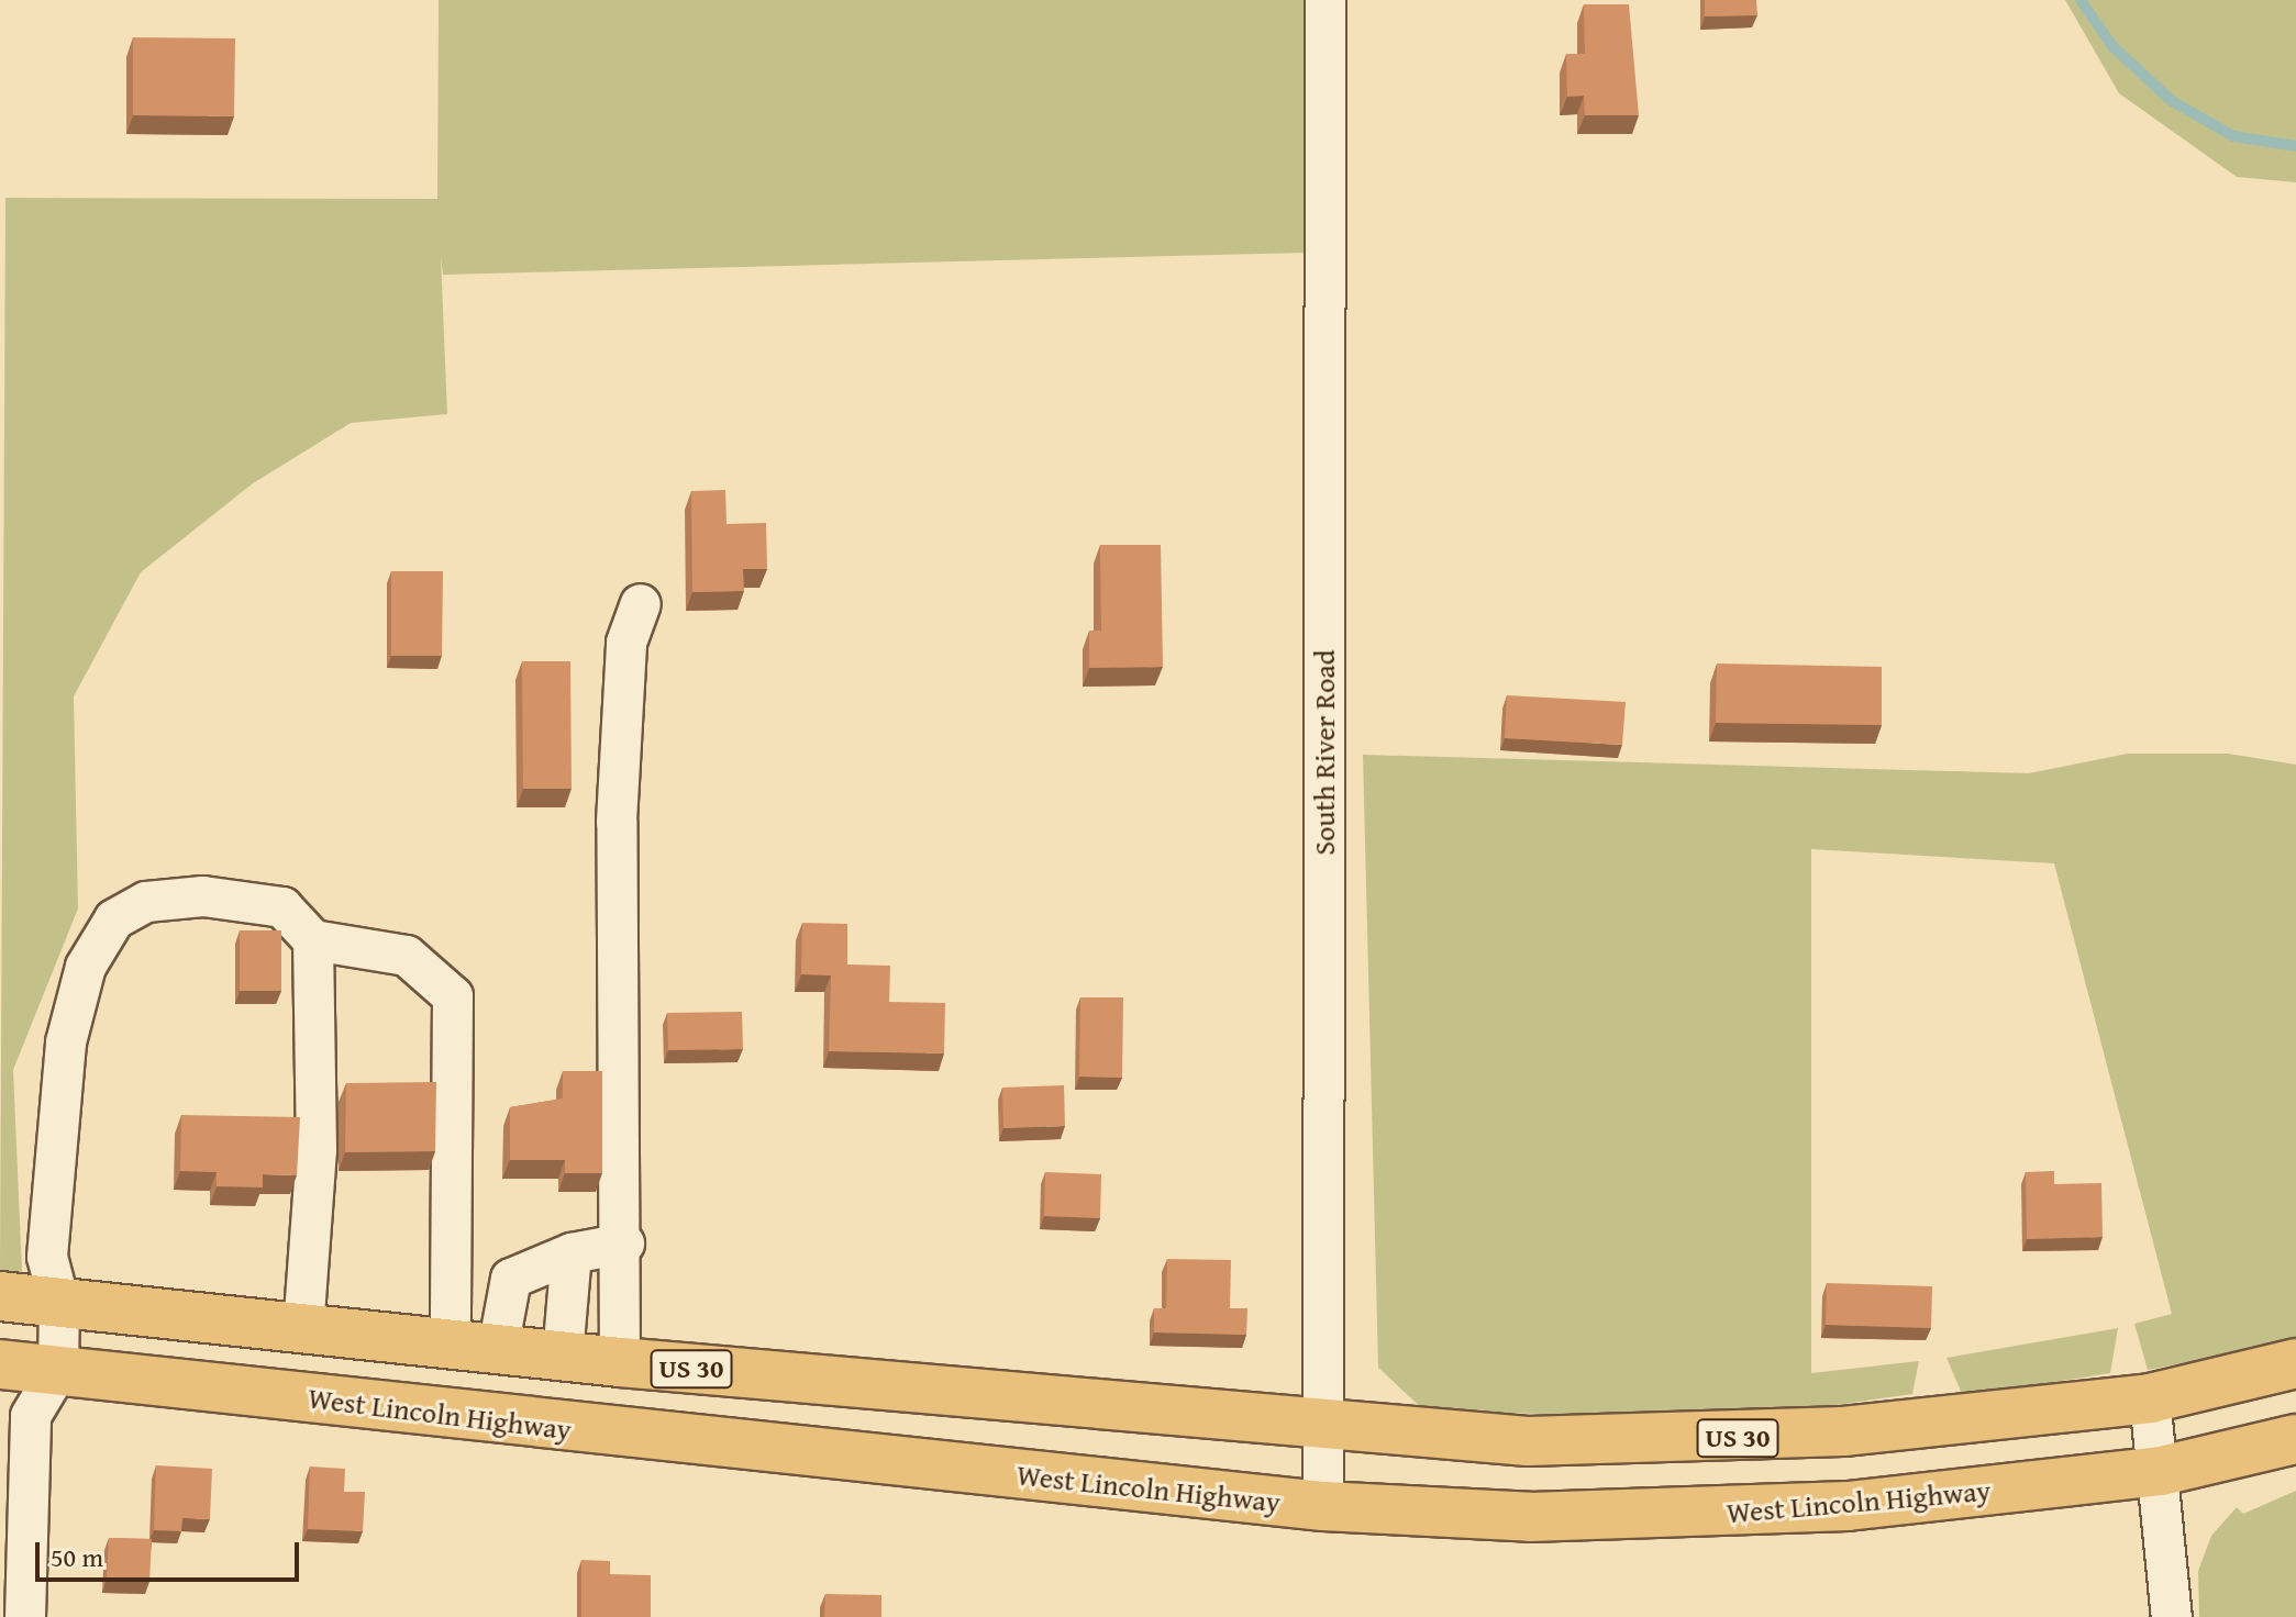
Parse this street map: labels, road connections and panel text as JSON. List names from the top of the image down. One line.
{"streets":{"main road":["US 30","West Lincoln Highway"],"street":["South River Road"]},"crossings":[["South River Road","US 30"],["South River Road","West Lincoln Highway"]],"scale_bar":"50 m"}
